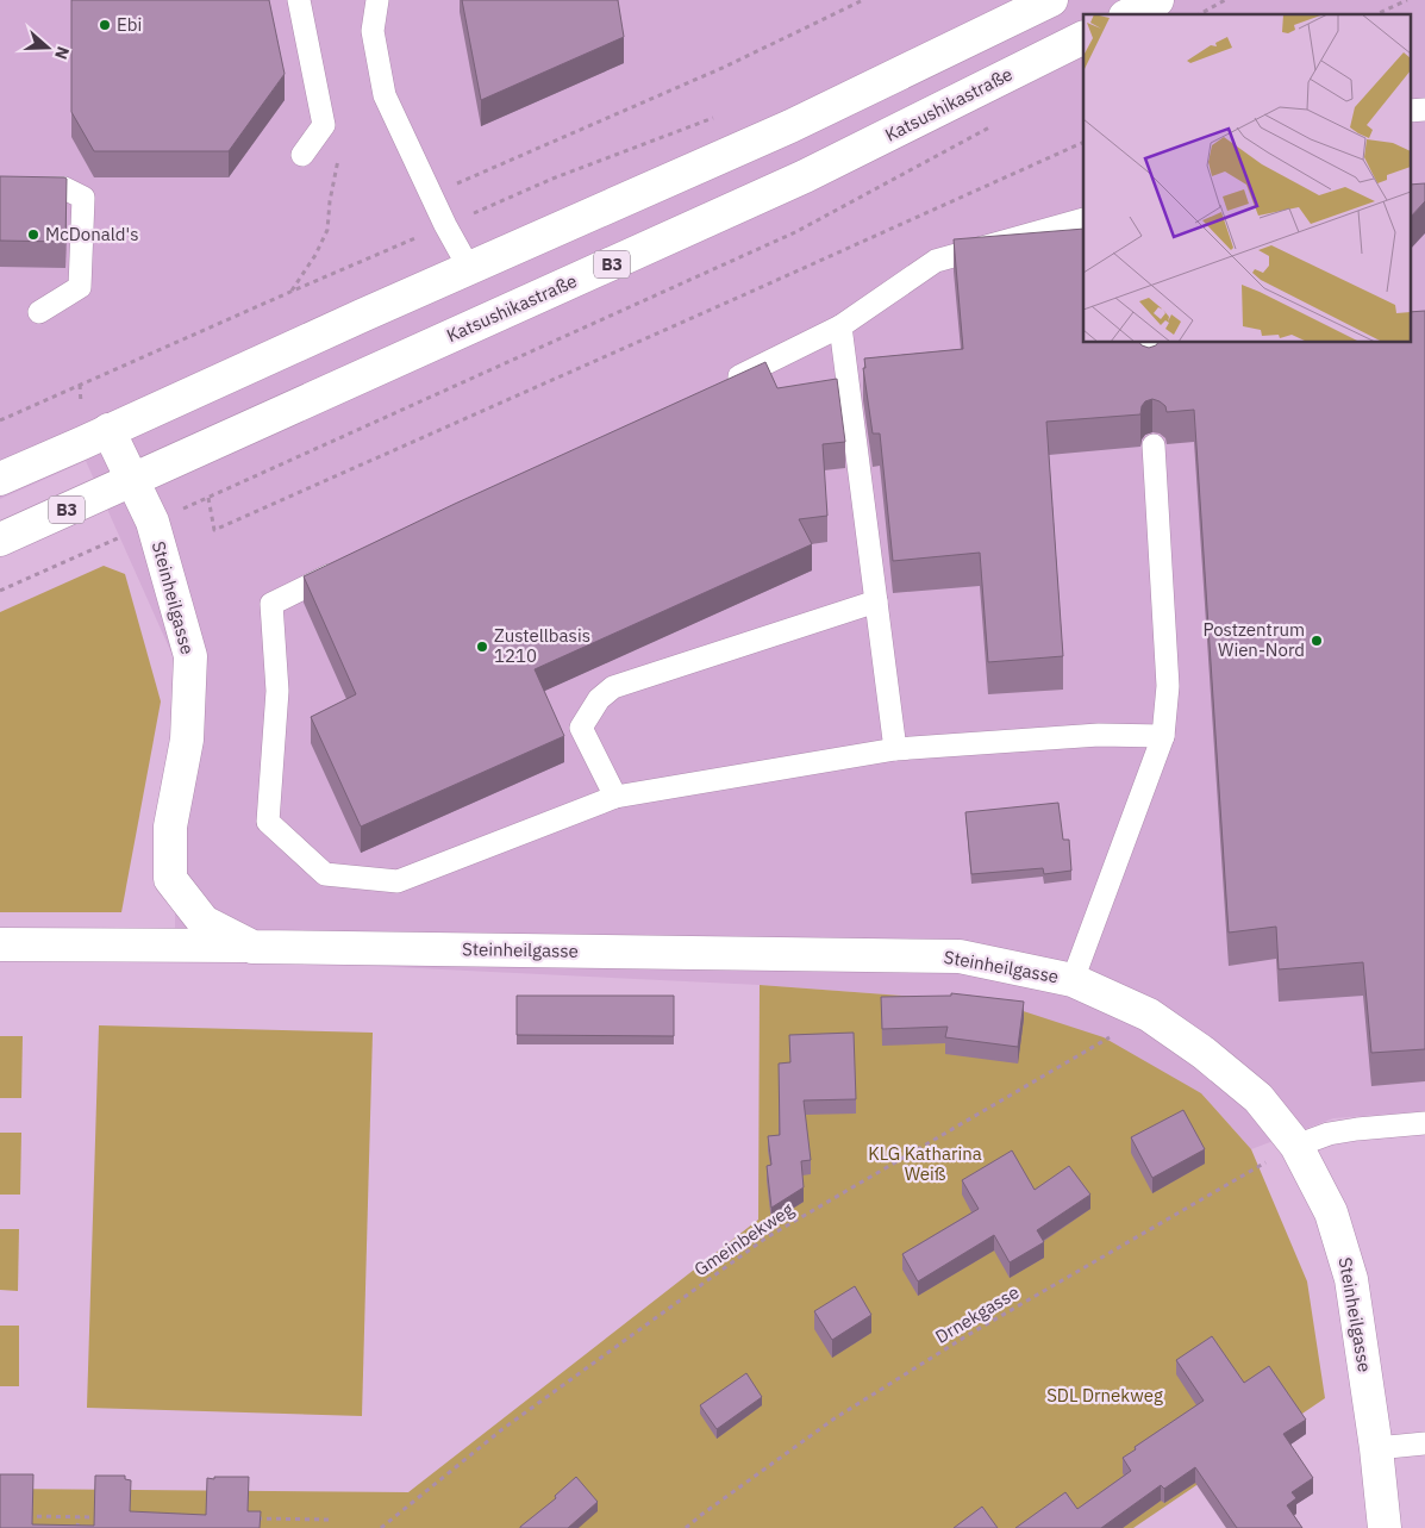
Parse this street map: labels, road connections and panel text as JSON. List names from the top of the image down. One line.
{"streets":{"main road":["Katsushikastraße","B3","Steinheilgasse"],"path":["Gmeinbekweg","Drnekgasse"]},"crossings":[["Katsushikastraße","Steinheilgasse"],["Steinheilgasse","Gmeinbekweg"],["Steinheilgasse","Drnekgasse"]],"parks":["KLG Katharina Weiß","SDL Drnekweg"],"places":["Ebi","McDonald's","Postzentrum Wien-Nord","Zustellbasis 1210"],"north":"right"}
